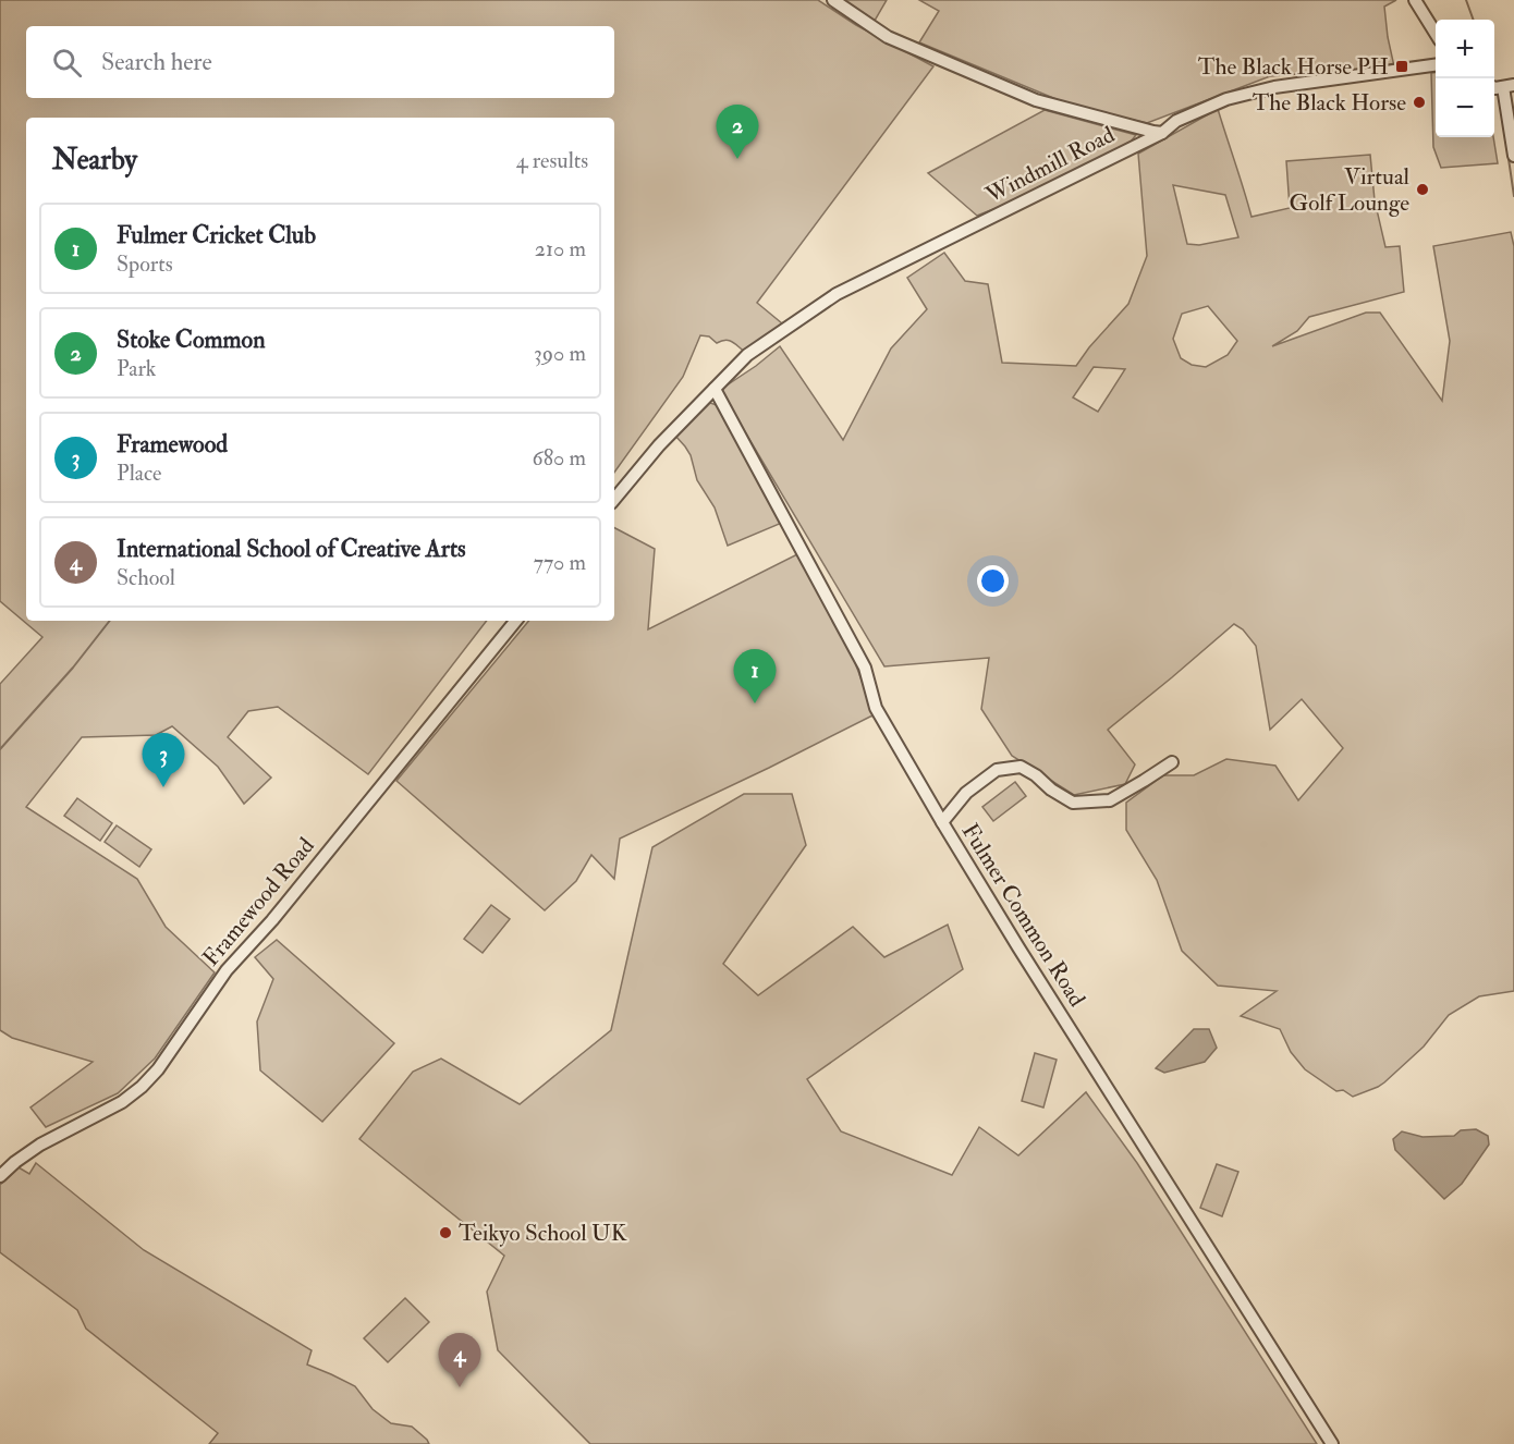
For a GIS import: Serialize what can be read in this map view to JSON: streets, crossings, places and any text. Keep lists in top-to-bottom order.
{
  "streets": {
    "street": ["Windmill Road", "Framewood Road", "Fulmer Common Road"]
  },
  "crossings": [
    ["Windmill Road", "Fulmer Common Road"]
  ],
  "places": {
    "transit": ["The Black Horse PH"],
    "other": ["The Black Horse", "Virtual Golf Lounge", "Teikyo School UK"]
  },
  "page": {
    "map_buttons": ["+", "−"],
    "search": "Search here",
    "pins": [
      "2",
      "1",
      "3",
      "4"
    ],
    "heading": ["Nearby", "4 results"],
    "list": [
      {
        "mark": "1",
        "name": "Fulmer Cricket Club",
        "note": "Sports",
        "value": "210 m"
      },
      {
        "mark": "2",
        "name": "Stoke Common",
        "note": "Park",
        "value": "390 m"
      },
      {
        "mark": "3",
        "name": "Framewood",
        "note": "Place",
        "value": "680 m"
      },
      {
        "mark": "4",
        "name": "International School of Creative Arts",
        "note": "School",
        "value": "770 m"
      }
    ]
  }
}
